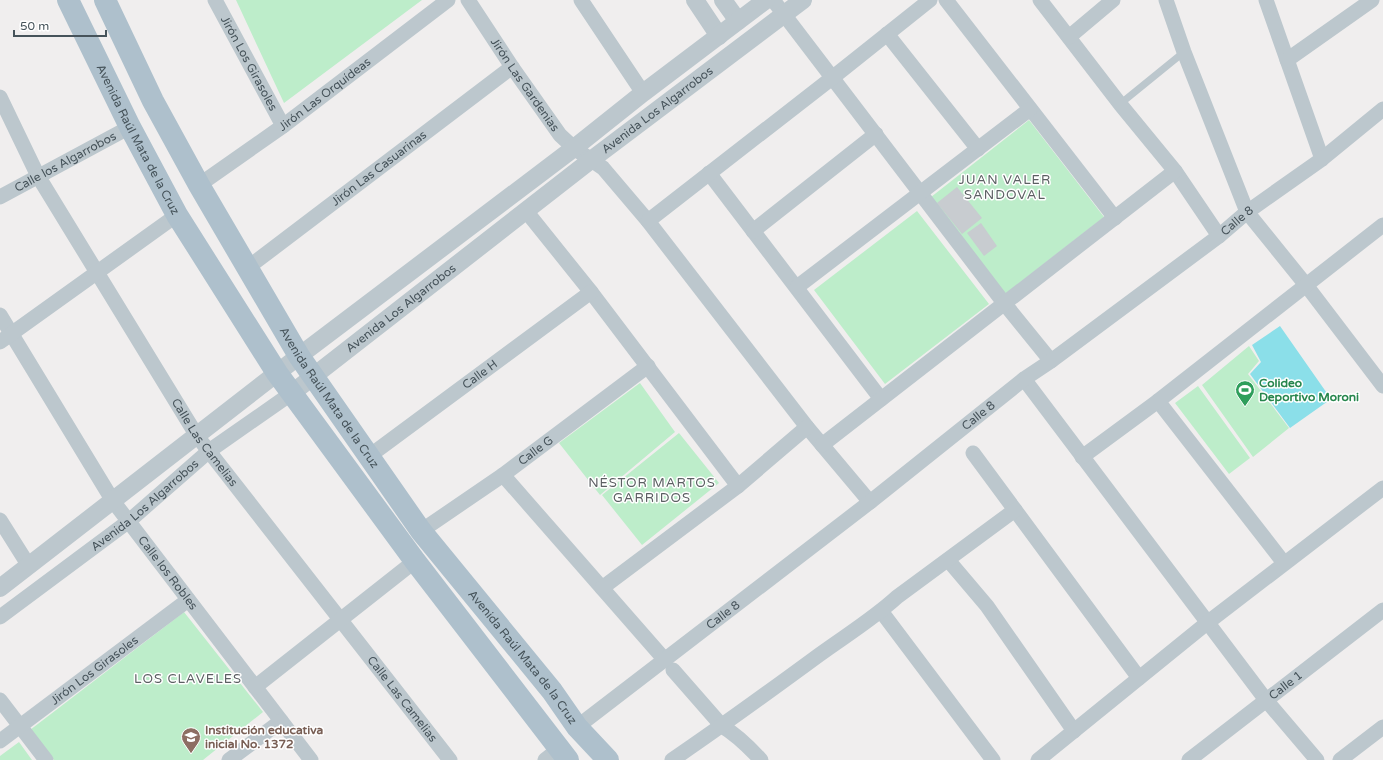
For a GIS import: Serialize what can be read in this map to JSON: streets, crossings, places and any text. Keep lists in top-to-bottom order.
{
  "streets": {
    "main road": ["Avenida Raúl Mata de la Cruz"],
    "street": [
      "Jirón Los Girasoles",
      "Jirón Las Gardenias",
      "Jirón Las Orquídeas",
      "Avenida Los Algarrobos",
      "Calle los Algarrobos",
      "Jirón Las Casuarinas",
      "Calle 8",
      "Calle H",
      "Calle Las Camelias",
      "Calle G",
      "Calle los Robles",
      "Calle 1"
    ]
  },
  "crossings": [
    ["Jirón Los Girasoles", "Jirón Las Orquídeas"],
    ["Jirón Los Girasoles", "Calle los Robles"],
    ["Jirón Las Gardenias", "Avenida Los Algarrobos"],
    ["Jirón Las Gardenias", "Jirón Las Casuarinas"],
    ["Jirón Las Gardenias", "Calle 8"],
    ["Jirón Las Orquídeas", "Avenida Raúl Mata de la Cruz"],
    ["Avenida Los Algarrobos", "Avenida Raúl Mata de la Cruz"],
    ["Avenida Los Algarrobos", "Calle Las Camelias"],
    ["Avenida Los Algarrobos", "Calle los Robles"],
    ["Avenida Raúl Mata de la Cruz", "Calle los Algarrobos"],
    ["Avenida Raúl Mata de la Cruz", "Jirón Las Casuarinas"],
    ["Avenida Raúl Mata de la Cruz", "Calle 8"],
    ["Avenida Raúl Mata de la Cruz", "Calle H"],
    ["Avenida Raúl Mata de la Cruz", "Calle G"],
    ["Calle los Algarrobos", "Calle Las Camelias"]
  ],
  "districts": ["JUAN VALER SANDOVAL", "NÉSTOR MARTOS GARRIDOS", "LOS CLAVELES"],
  "places": {
    "sports": ["Colideo Deportivo Moroni"],
    "school or university": ["Institución educativa inicial No. 1372"]
  },
  "scale_bar": "50 m"
}
